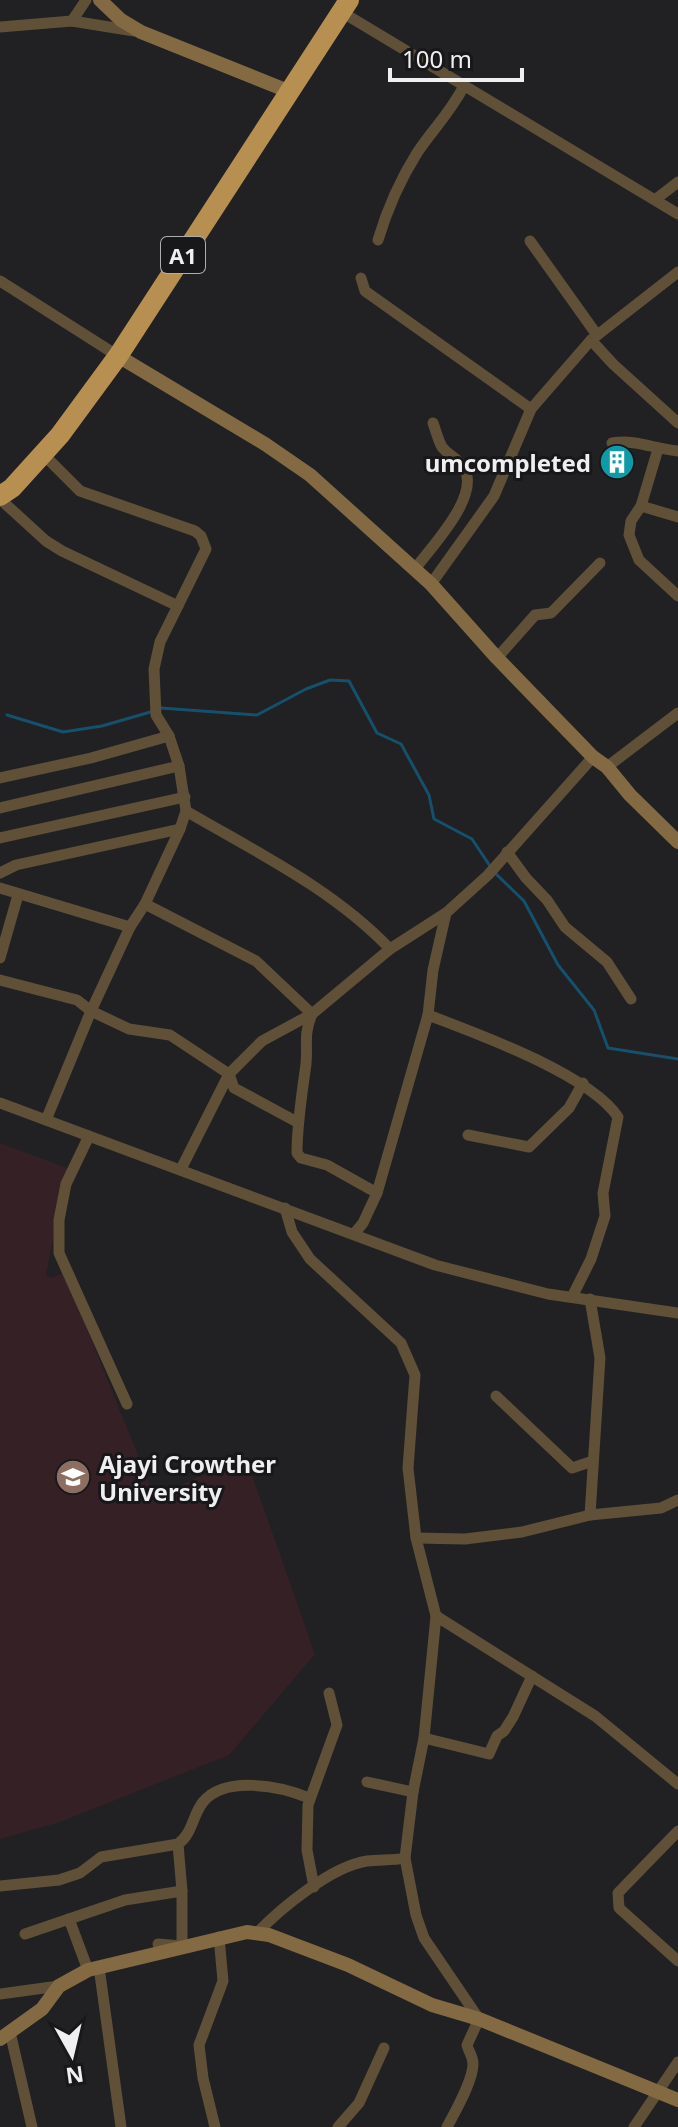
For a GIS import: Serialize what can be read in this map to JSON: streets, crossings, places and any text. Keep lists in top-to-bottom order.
{
  "streets": {
    "highway": ["A1"]
  },
  "places": {
    "building": ["umcompleted"],
    "school or university": ["Ajayi Crowther University"]
  },
  "scale_bar": "100 m",
  "north": "bottom"
}
